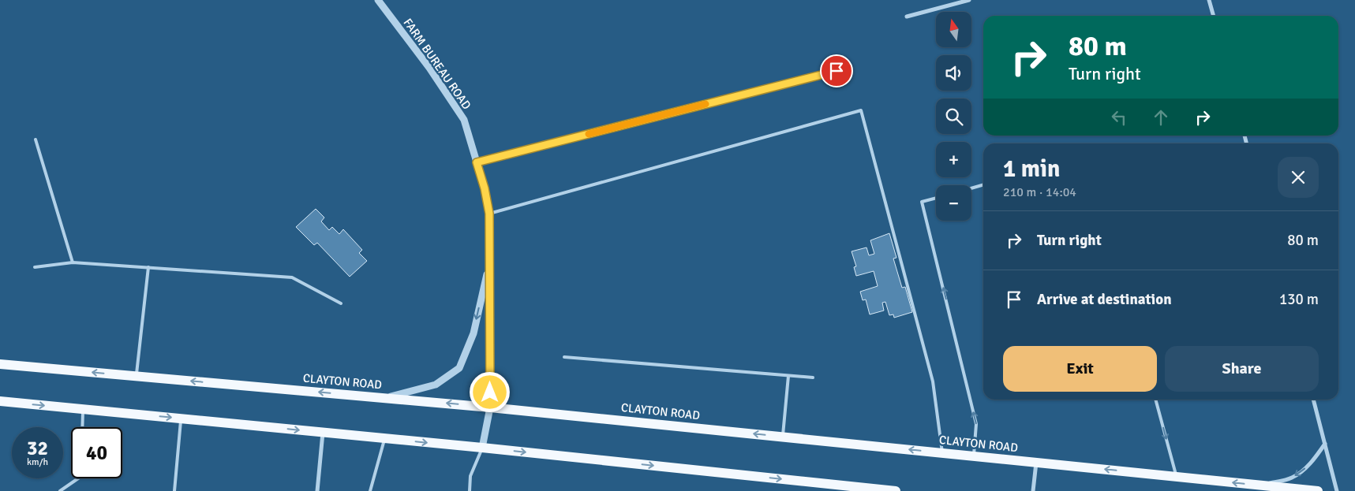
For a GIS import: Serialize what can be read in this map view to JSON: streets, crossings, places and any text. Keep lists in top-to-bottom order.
{
  "streets": {
    "main road": ["CLAYTON ROAD"],
    "street": ["FARM BUREAU ROAD"]
  },
  "crossings": [
    ["FARM BUREAU ROAD", "CLAYTON ROAD"]
  ],
  "north": "top",
  "page": {
    "map_buttons": ["+", "−"],
    "turn": ["80 m", "Turn right"],
    "heading": ["1 min", "210 m · 14:04"],
    "list": [
      {
        "name": "Turn right",
        "value": "80 m"
      },
      {
        "name": "Arrive at destination",
        "value": "130 m"
      }
    ],
    "buttons": ["Exit", "Share"],
    "speed": "32 km/h",
    "limit": "40"
  }
}
